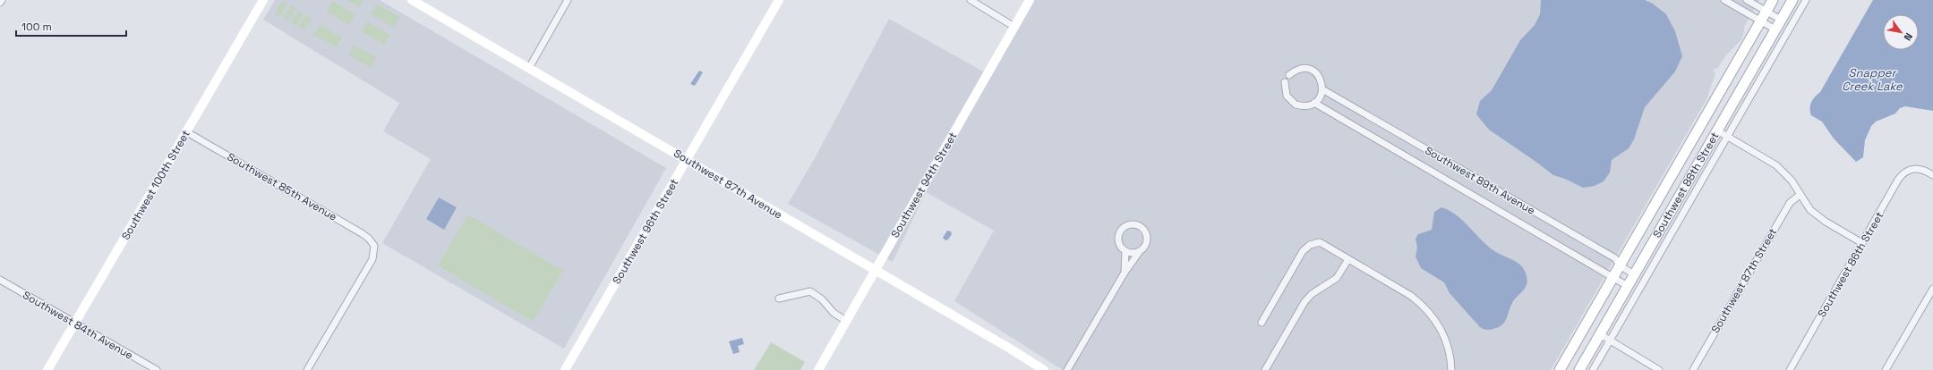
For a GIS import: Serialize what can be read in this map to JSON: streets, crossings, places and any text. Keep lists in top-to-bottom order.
{
  "streets": {
    "main road": ["Southwest 88th Street"],
    "street": [
      "Southwest 89th Avenue",
      "Southwest 87th Avenue",
      "Southwest 100th Street",
      "Southwest 94th Street",
      "Southwest 85th Avenue",
      "Southwest 96th Street",
      "Southwest 86th Street",
      "Southwest 87th Street",
      "Southwest 84th Avenue"
    ]
  },
  "crossings": [
    ["Southwest 89th Avenue", "Southwest 88th Street"],
    ["Southwest 87th Avenue", "Southwest 94th Street"],
    ["Southwest 87th Avenue", "Southwest 96th Street"],
    ["Southwest 100th Street", "Southwest 85th Avenue"],
    ["Southwest 100th Street", "Southwest 84th Avenue"]
  ],
  "water": ["Snapper Creek Lake"],
  "scale_bar": "100 m",
  "north": "bottom right"
}
